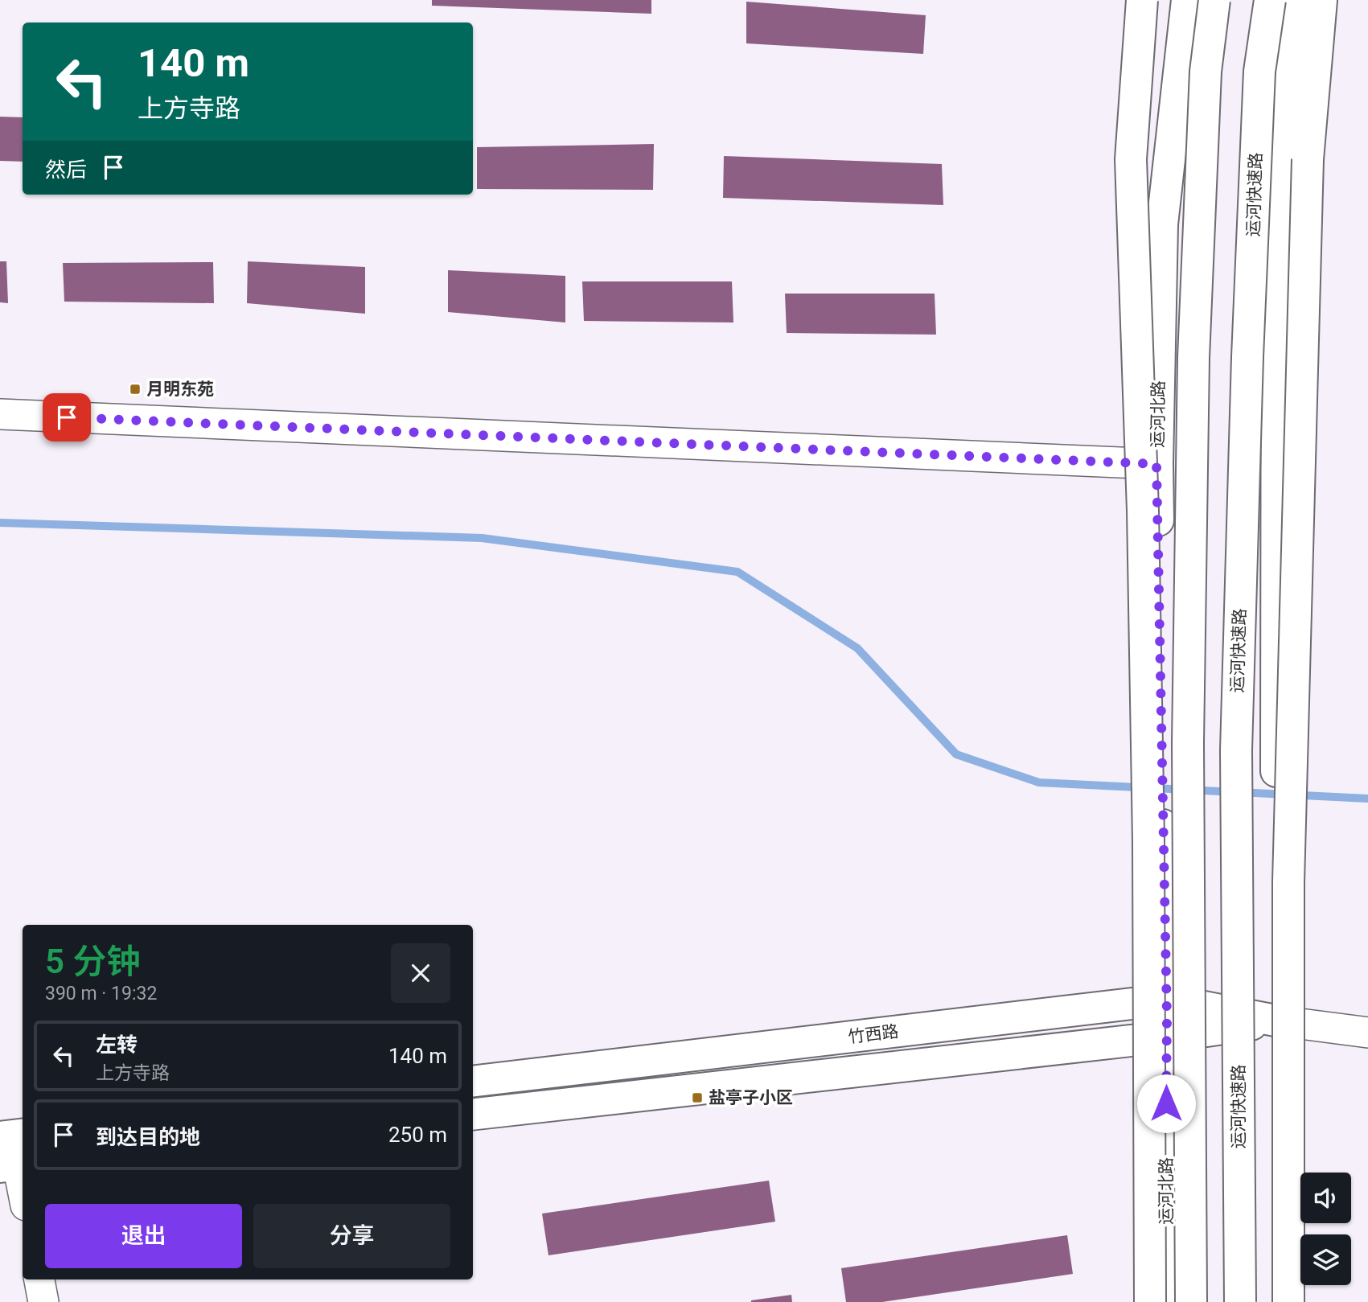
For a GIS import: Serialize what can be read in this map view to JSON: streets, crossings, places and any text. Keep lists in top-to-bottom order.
{
  "streets": {
    "main road": ["运河快速路", "运河北路", "竹西路"]
  },
  "crossings": [
    ["运河北路", "竹西路"]
  ],
  "places": {
    "transit": ["月明东苑", "盐亭子小区"]
  },
  "page": {
    "turn": ["140 m", "上方寺路"],
    "then": "然后",
    "heading": ["5 分钟", "390 m · 19:32"],
    "list": [
      {
        "name": "左转",
        "note": "上方寺路",
        "value": "140 m"
      },
      {
        "name": "到达目的地",
        "value": "250 m"
      }
    ],
    "buttons": ["退出", "分享"]
  }
}
